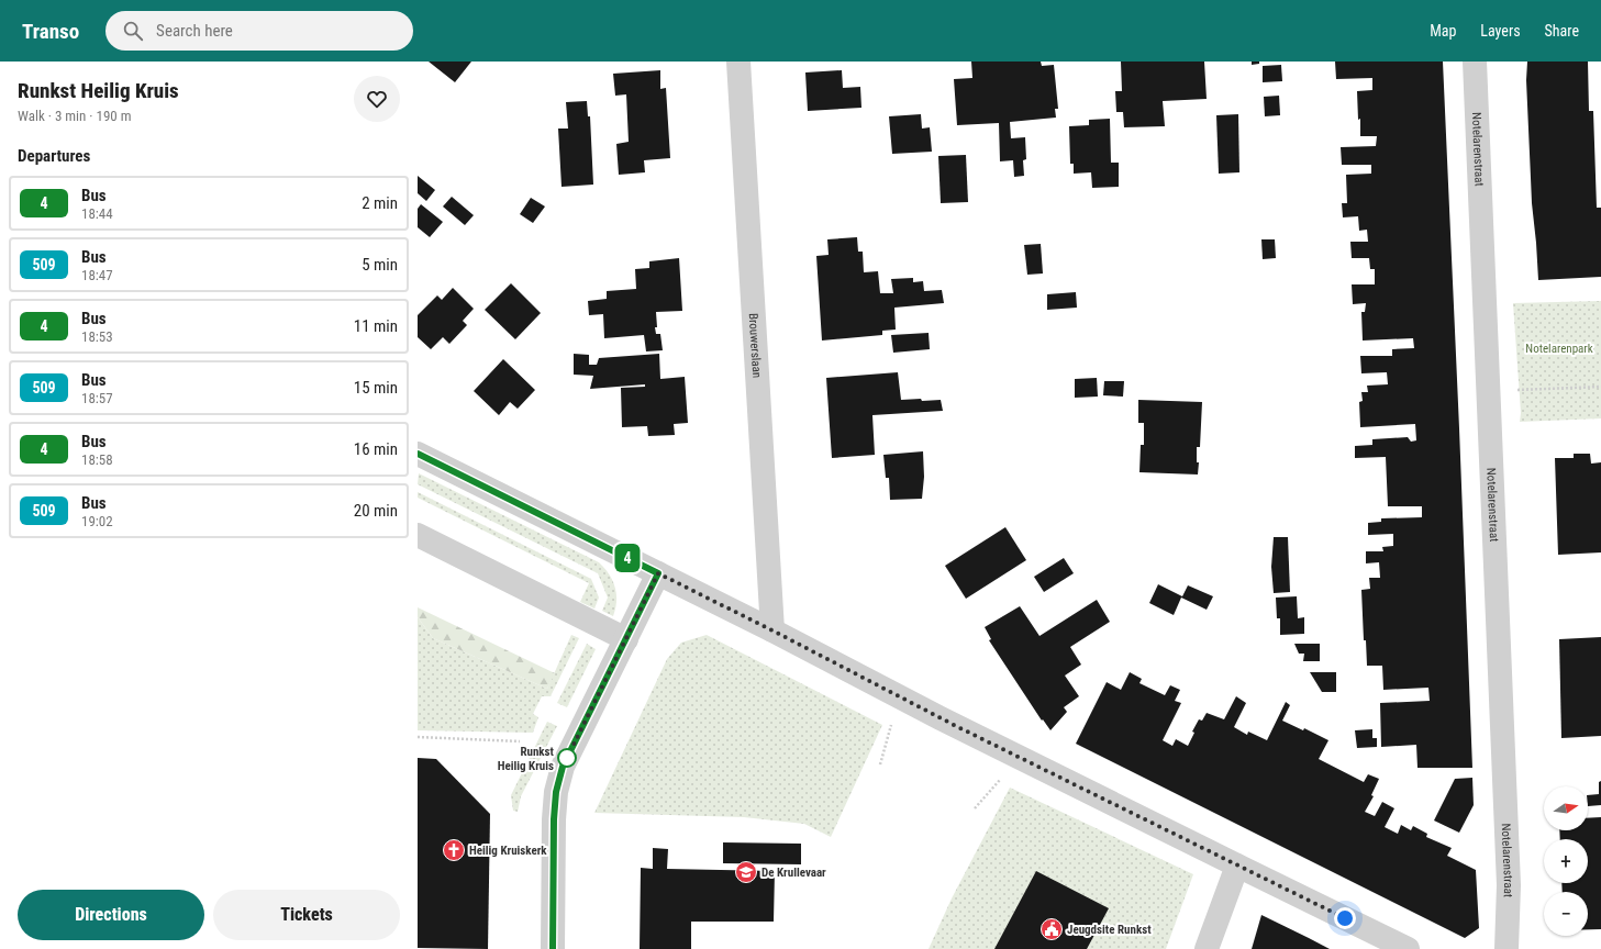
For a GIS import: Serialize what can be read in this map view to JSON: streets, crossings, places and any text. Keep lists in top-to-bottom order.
{
  "streets": {
    "street": ["Notelarenstraat", "Brouwerslaan"]
  },
  "parks": ["Notelarenpark"],
  "places": {
    "other": ["Runkst Heilig Kruis"],
    "church": ["Heilig Kruiskerk"],
    "school or university": ["De Krullevaar"],
    "public building": ["Jeugdsite Runkst"]
  },
  "lines": ["bus line 4"],
  "north": "right",
  "page": {
    "header": "Transo",
    "search": "Search here",
    "nav": ["Map", "Layers", "Share"],
    "heading": [
      ["Runkst Heilig Kruis", "Walk · 3 min · 190 m"],
      "Departures"
    ],
    "on_map": "4",
    "list": [
      {
        "mark": "4",
        "name": "Bus",
        "note": "18:44",
        "value": "2 min"
      },
      {
        "mark": "509",
        "name": "Bus",
        "note": "18:47",
        "value": "5 min"
      },
      {
        "mark": "4",
        "name": "Bus",
        "note": "18:53",
        "value": "11 min"
      },
      {
        "mark": "509",
        "name": "Bus",
        "note": "18:57",
        "value": "15 min"
      },
      {
        "mark": "4",
        "name": "Bus",
        "note": "18:58",
        "value": "16 min"
      },
      {
        "mark": "509",
        "name": "Bus",
        "note": "19:02",
        "value": "20 min"
      }
    ],
    "map_buttons": ["+", "−"],
    "buttons": ["Directions", "Tickets"]
  }
}
